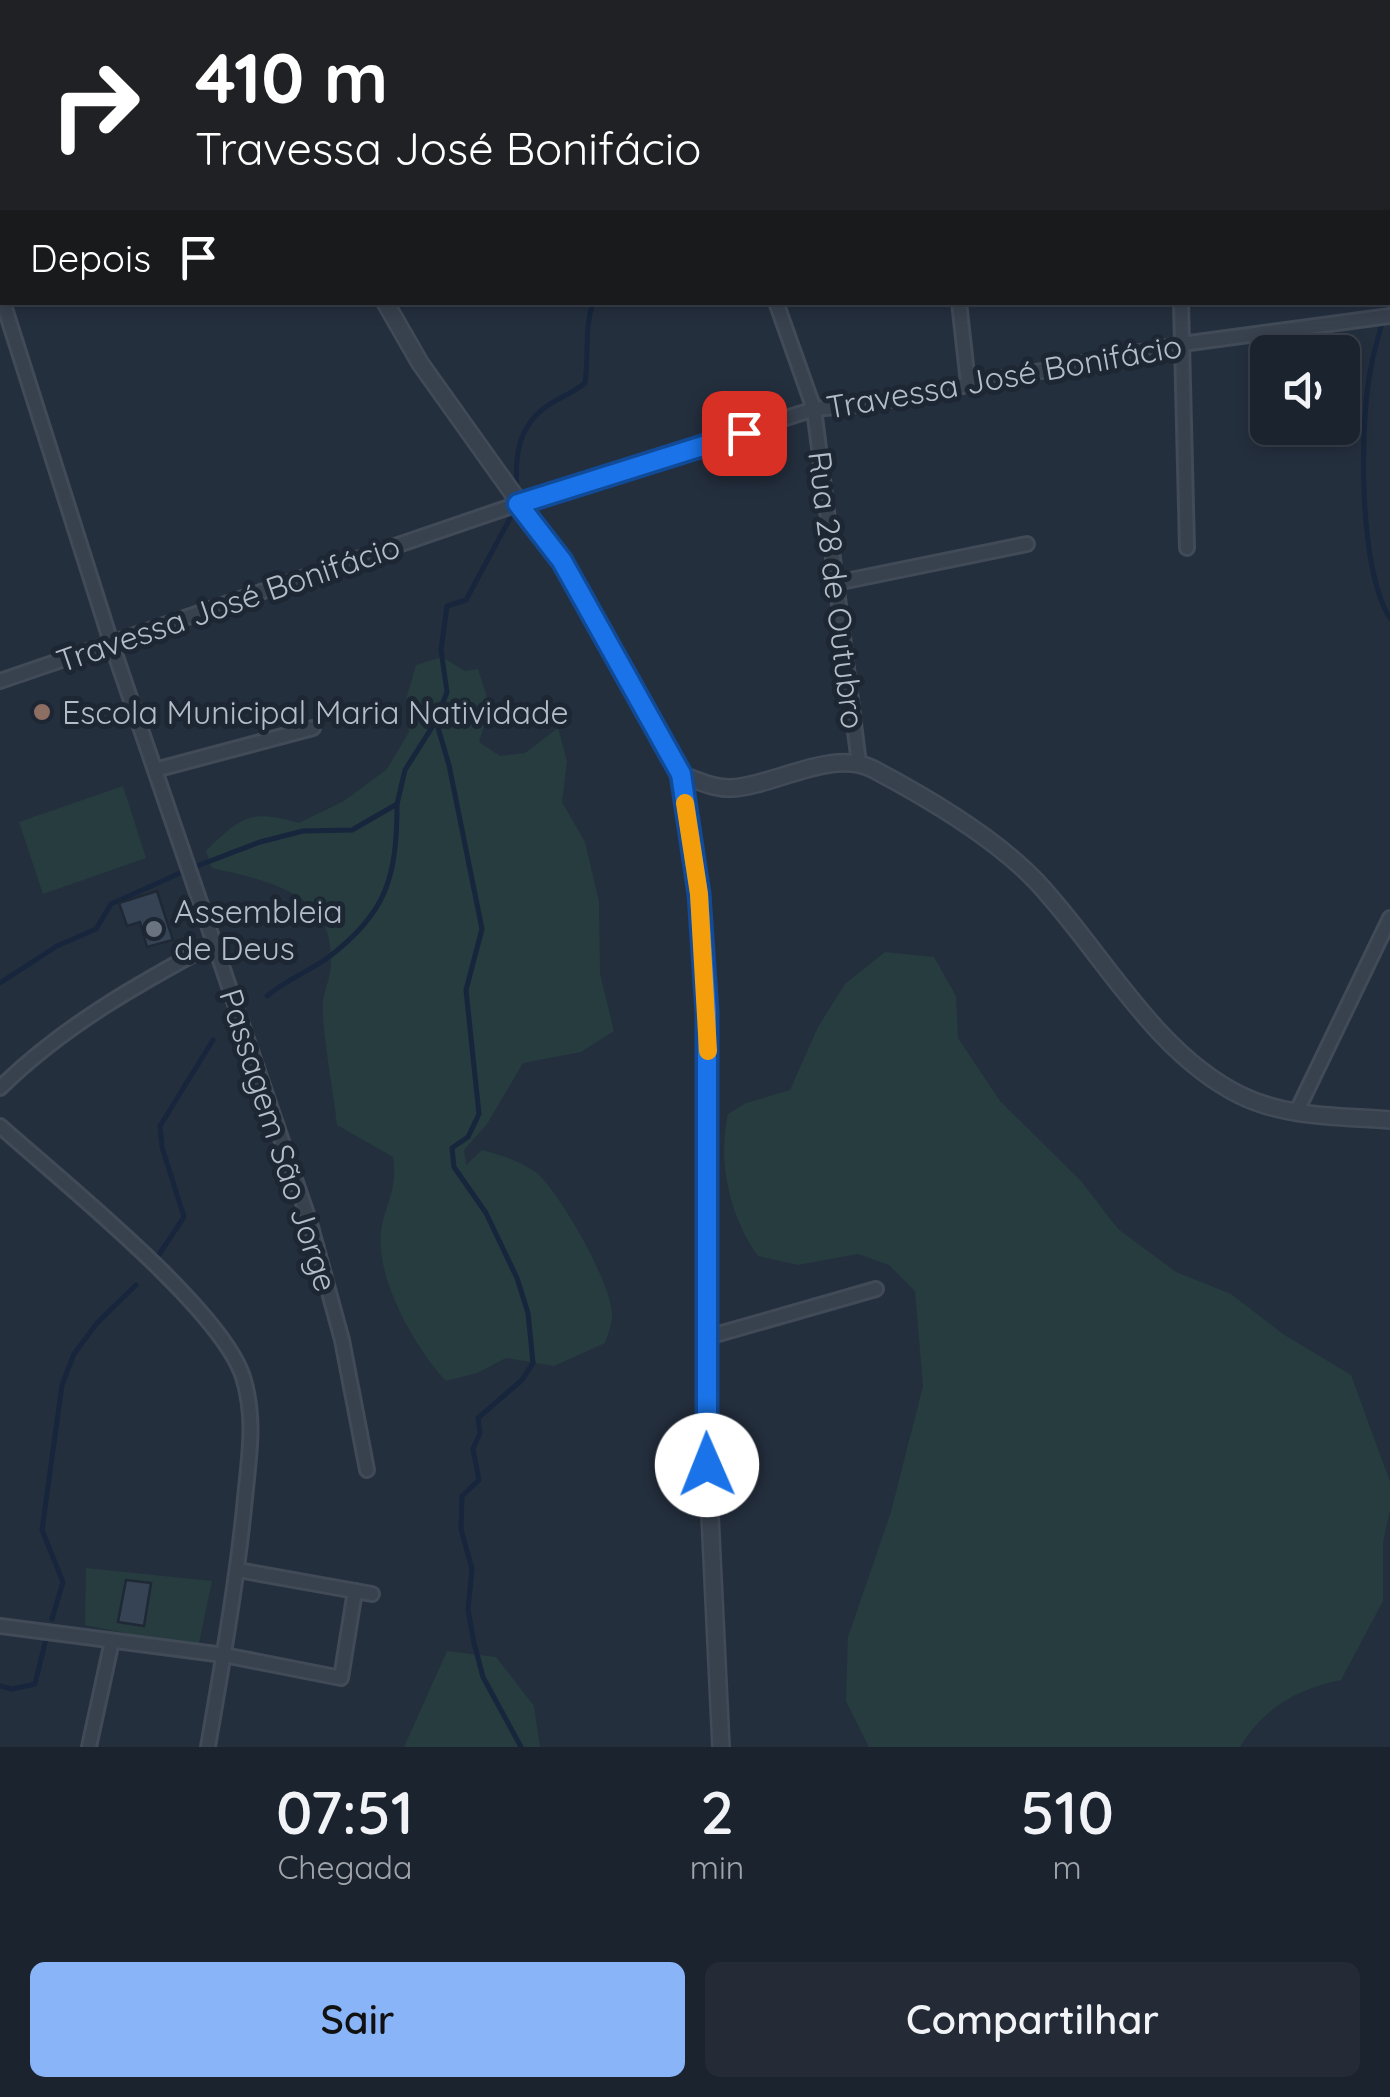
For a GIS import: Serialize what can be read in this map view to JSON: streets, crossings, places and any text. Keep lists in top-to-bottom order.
{
  "streets": {
    "street": ["Travessa José Bonifácio", "Rua 28 de Outubro", "Passagem São Jorge"]
  },
  "crossings": [
    ["Travessa José Bonifácio", "Rua 28 de Outubro"],
    ["Travessa José Bonifácio", "Passagem São Jorge"]
  ],
  "places": ["Escola Municipal Maria Natividade", "Assembleia de Deus"],
  "page": {
    "turn": ["410 m", "Travessa José Bonifácio"],
    "then": "Depois",
    "eta": [
      "07:51",
      "Chegada",
      "2",
      "min",
      "510",
      "m"
    ],
    "buttons": ["Sair", "Compartilhar"]
  }
}
